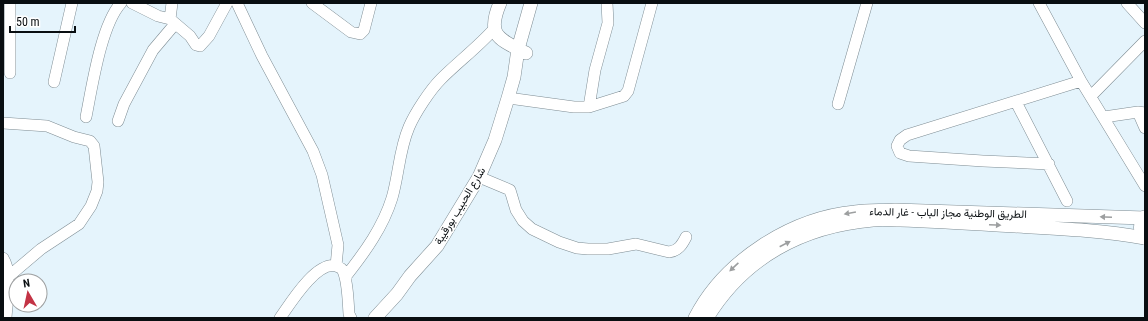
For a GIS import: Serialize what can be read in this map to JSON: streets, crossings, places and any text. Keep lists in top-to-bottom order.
{
  "streets": {
    "main road": ["شارع الحبيب بورقيبة", "الطريق الوطنية مجاز الباب - غار الدماء"]
  },
  "scale_bar": "50 m",
  "north": "top"
}
